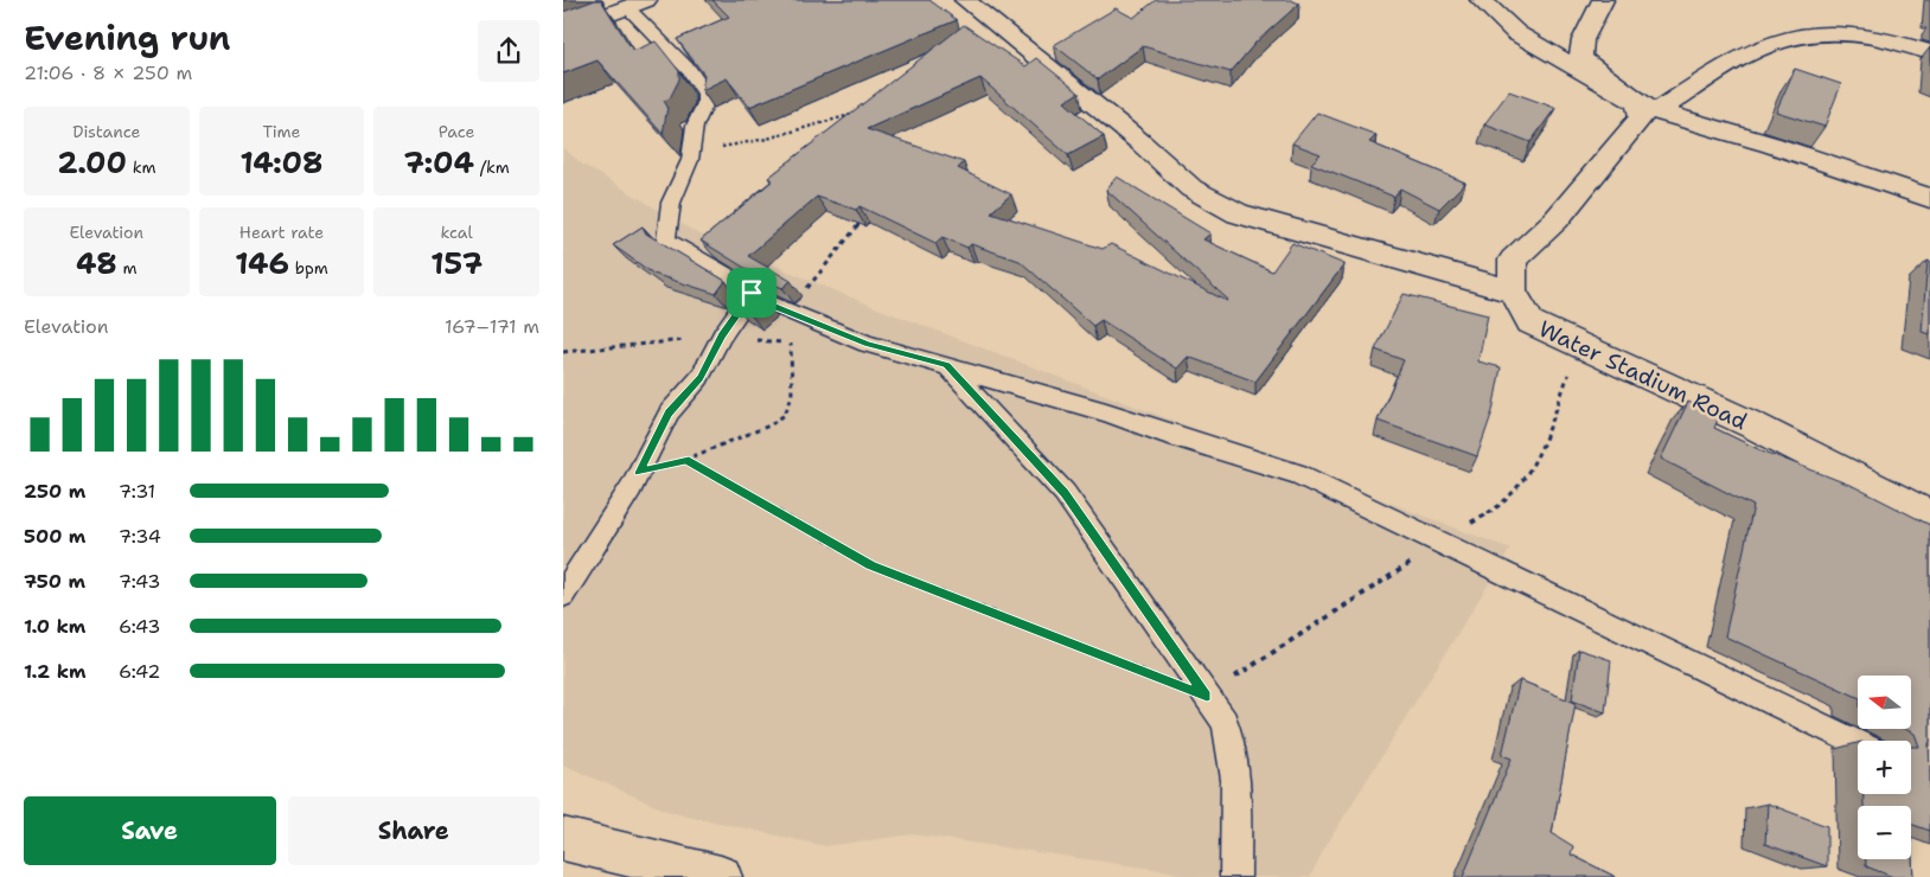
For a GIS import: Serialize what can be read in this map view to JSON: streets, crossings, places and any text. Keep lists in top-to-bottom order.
{
  "streets": {
    "street": ["Water Stadium Road"]
  },
  "north": "left",
  "page": {
    "heading": ["Evening run", "21:06 · 8 × 250 m"],
    "stats": [
      ["Distance", "2.00 km"],
      ["Time", "14:08"],
      ["Pace", "7:04 /km"],
      ["Elevation", "48 m"],
      ["Heart rate", "146 bpm"],
      ["kcal", "157"]
    ],
    "chart": ["Elevation", "167–171 m"],
    "list": [
      {
        "name": "250 m",
        "note": "7:31"
      },
      {
        "name": "500 m",
        "note": "7:34"
      },
      {
        "name": "750 m",
        "note": "7:43"
      },
      {
        "name": "1.0 km",
        "note": "6:43"
      },
      {
        "name": "1.2 km",
        "note": "6:42"
      }
    ],
    "map_buttons": ["+", "−"],
    "buttons": ["Save", "Share"]
  }
}
